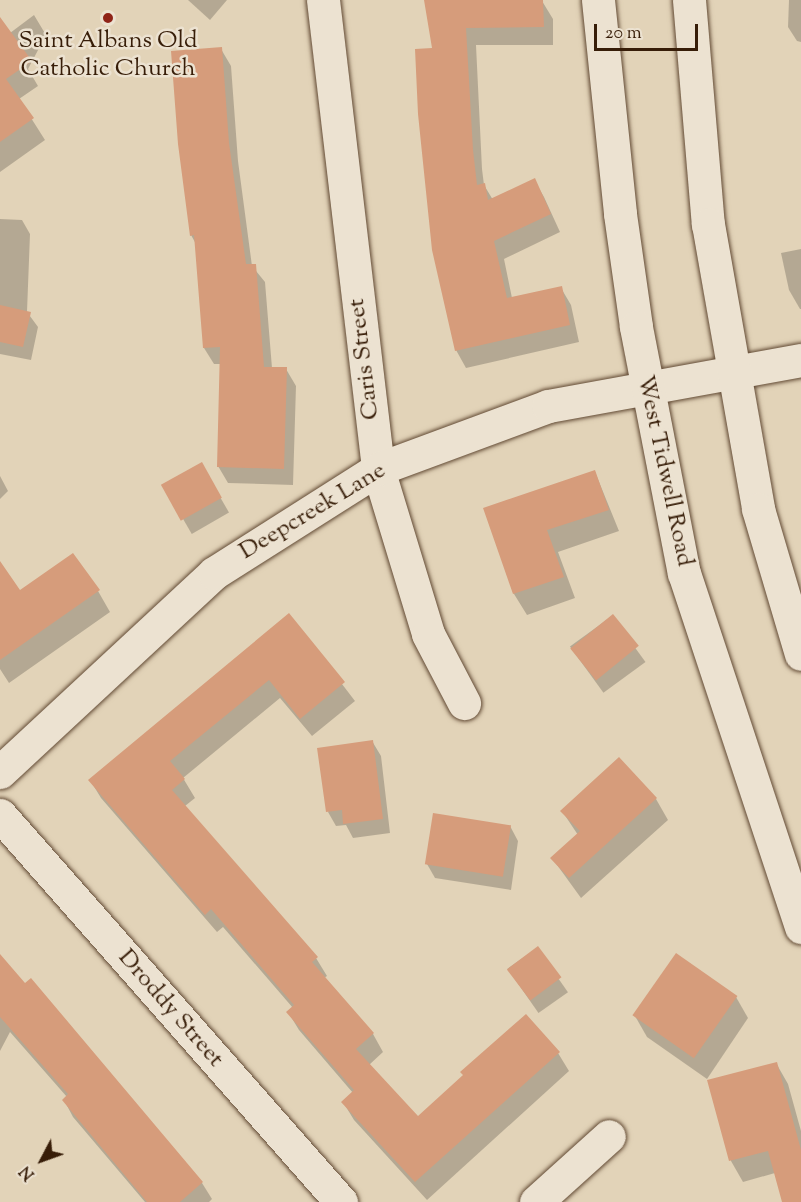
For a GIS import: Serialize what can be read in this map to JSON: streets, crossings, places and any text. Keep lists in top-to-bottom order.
{
  "streets": {
    "street": [
      "Caris Street",
      "West Tidwell Road",
      "Deepcreek Lane",
      "Droddy Street"
    ]
  },
  "crossings": [
    ["Caris Street", "Deepcreek Lane"],
    ["West Tidwell Road", "Deepcreek Lane"]
  ],
  "places": ["Saint Albans Old Catholic Church"],
  "scale_bar": "20 m",
  "north": "bottom left"
}
